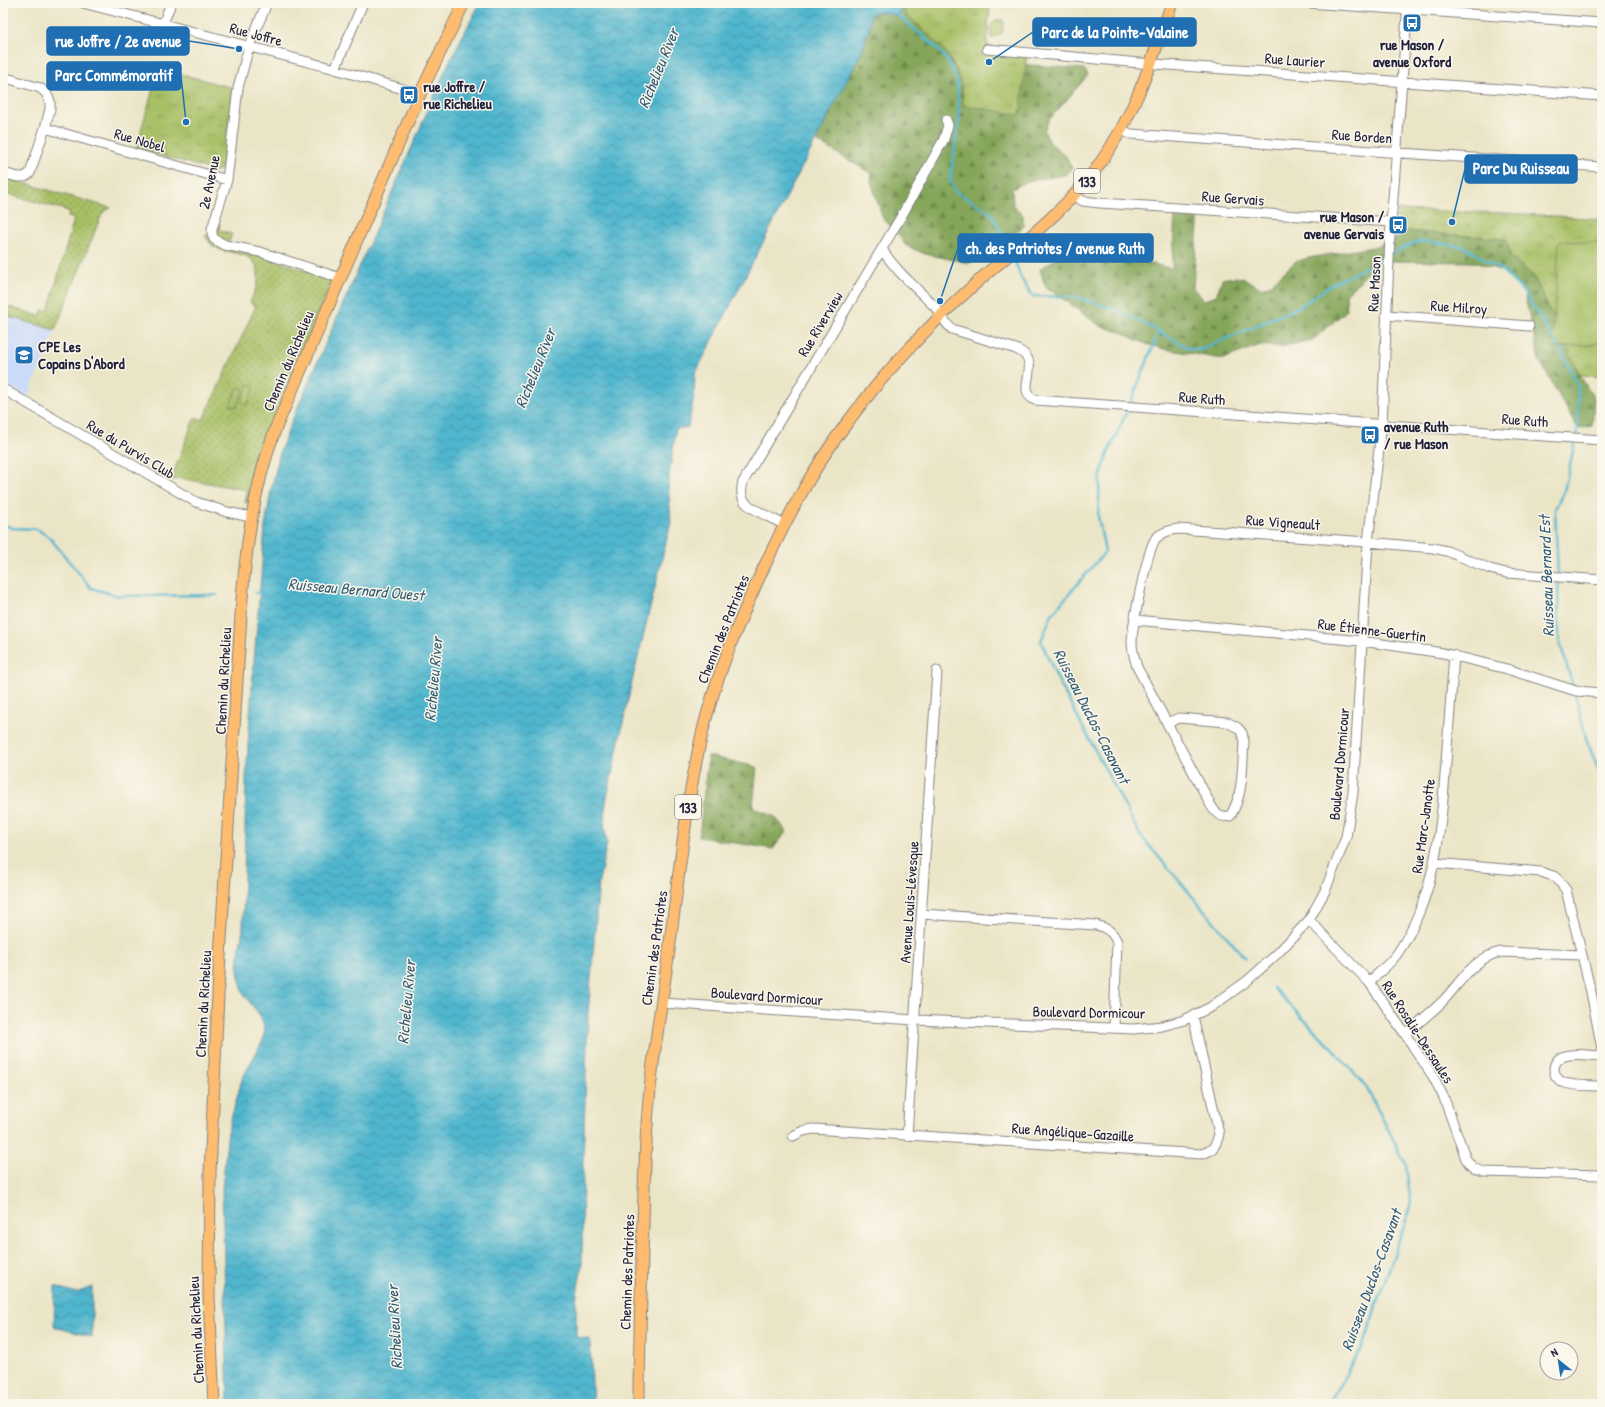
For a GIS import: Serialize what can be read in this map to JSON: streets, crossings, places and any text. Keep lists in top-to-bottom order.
{
  "streets": {
    "main road": ["133", "Chemin du Richelieu", "Chemin des Patriotes"],
    "street": [
      "Rue Joffre",
      "Rue Laurier",
      "Rue Borden",
      "Rue Nobel",
      "2e Avenue",
      "Rue Gervais",
      "Rue Mason",
      "Rue Milroy",
      "Rue Riverview",
      "Rue Ruth",
      "Rue du Purvis Club",
      "Rue Vigneault",
      "Rue Étienne-Guertin",
      "Boulevard Dormicour",
      "Rue Marc-Janotte",
      "Avenue Louis-Lévesque",
      "Rue Rosalie-Dessaules",
      "Rue Angélique-Gazaille"
    ]
  },
  "crossings": [
    ["Rue Joffre", "2e Avenue"],
    ["Rue Joffre", "Chemin du Richelieu"],
    ["Rue Laurier", "Rue Mason"],
    ["Rue Laurier", "Chemin des Patriotes"],
    ["Rue Borden", "Rue Mason"],
    ["Rue Borden", "Chemin des Patriotes"],
    ["Rue Nobel", "2e Avenue"],
    ["2e Avenue", "Chemin du Richelieu"],
    ["Rue Gervais", "Rue Mason"],
    ["Rue Gervais", "Chemin des Patriotes"],
    ["Rue Mason", "Rue Milroy"],
    ["Rue Mason", "Rue Ruth"],
    ["Rue Mason", "Rue Vigneault"],
    ["Rue Mason", "Boulevard Dormicour"],
    ["Rue Riverview", "Rue Ruth"],
    ["Rue Riverview", "Chemin des Patriotes"],
    ["Chemin du Richelieu", "Rue du Purvis Club"],
    ["Rue Ruth", "Chemin des Patriotes"],
    ["Rue Vigneault", "Rue Étienne-Guertin"],
    ["Rue Vigneault", "Boulevard Dormicour"],
    ["Chemin des Patriotes", "Boulevard Dormicour"],
    ["Rue Étienne-Guertin", "Boulevard Dormicour"],
    ["Rue Étienne-Guertin", "Rue Marc-Janotte"],
    ["Boulevard Dormicour", "Avenue Louis-Lévesque"],
    ["Boulevard Dormicour", "Rue Rosalie-Dessaules"],
    ["Boulevard Dormicour", "Rue Angélique-Gazaille"],
    ["Rue Marc-Janotte", "Rue Rosalie-Dessaules"],
    ["Avenue Louis-Lévesque", "Rue Angélique-Gazaille"]
  ],
  "water": [
    "Richelieu River",
    "Ruisseau Bernard Est",
    "Ruisseau Bernard Ouest",
    "Ruisseau Duclos-Casavant"
  ],
  "places": {
    "bus stop": [
      "rue Mason / avenue Oxford",
      "rue Joffre / rue Richelieu",
      "rue Mason / avenue Gervais",
      "avenue Ruth / rue Mason"
    ],
    "other": [
      "rue Joffre / 2e avenue",
      "Parc de la Pointe-Valaine",
      "Parc Commémoratif",
      "Parc Du Ruisseau",
      "ch. des Patriotes / avenue Ruth"
    ],
    "school or university": ["CPE Les Copains D'Abord"]
  },
  "north": "top left"
}
